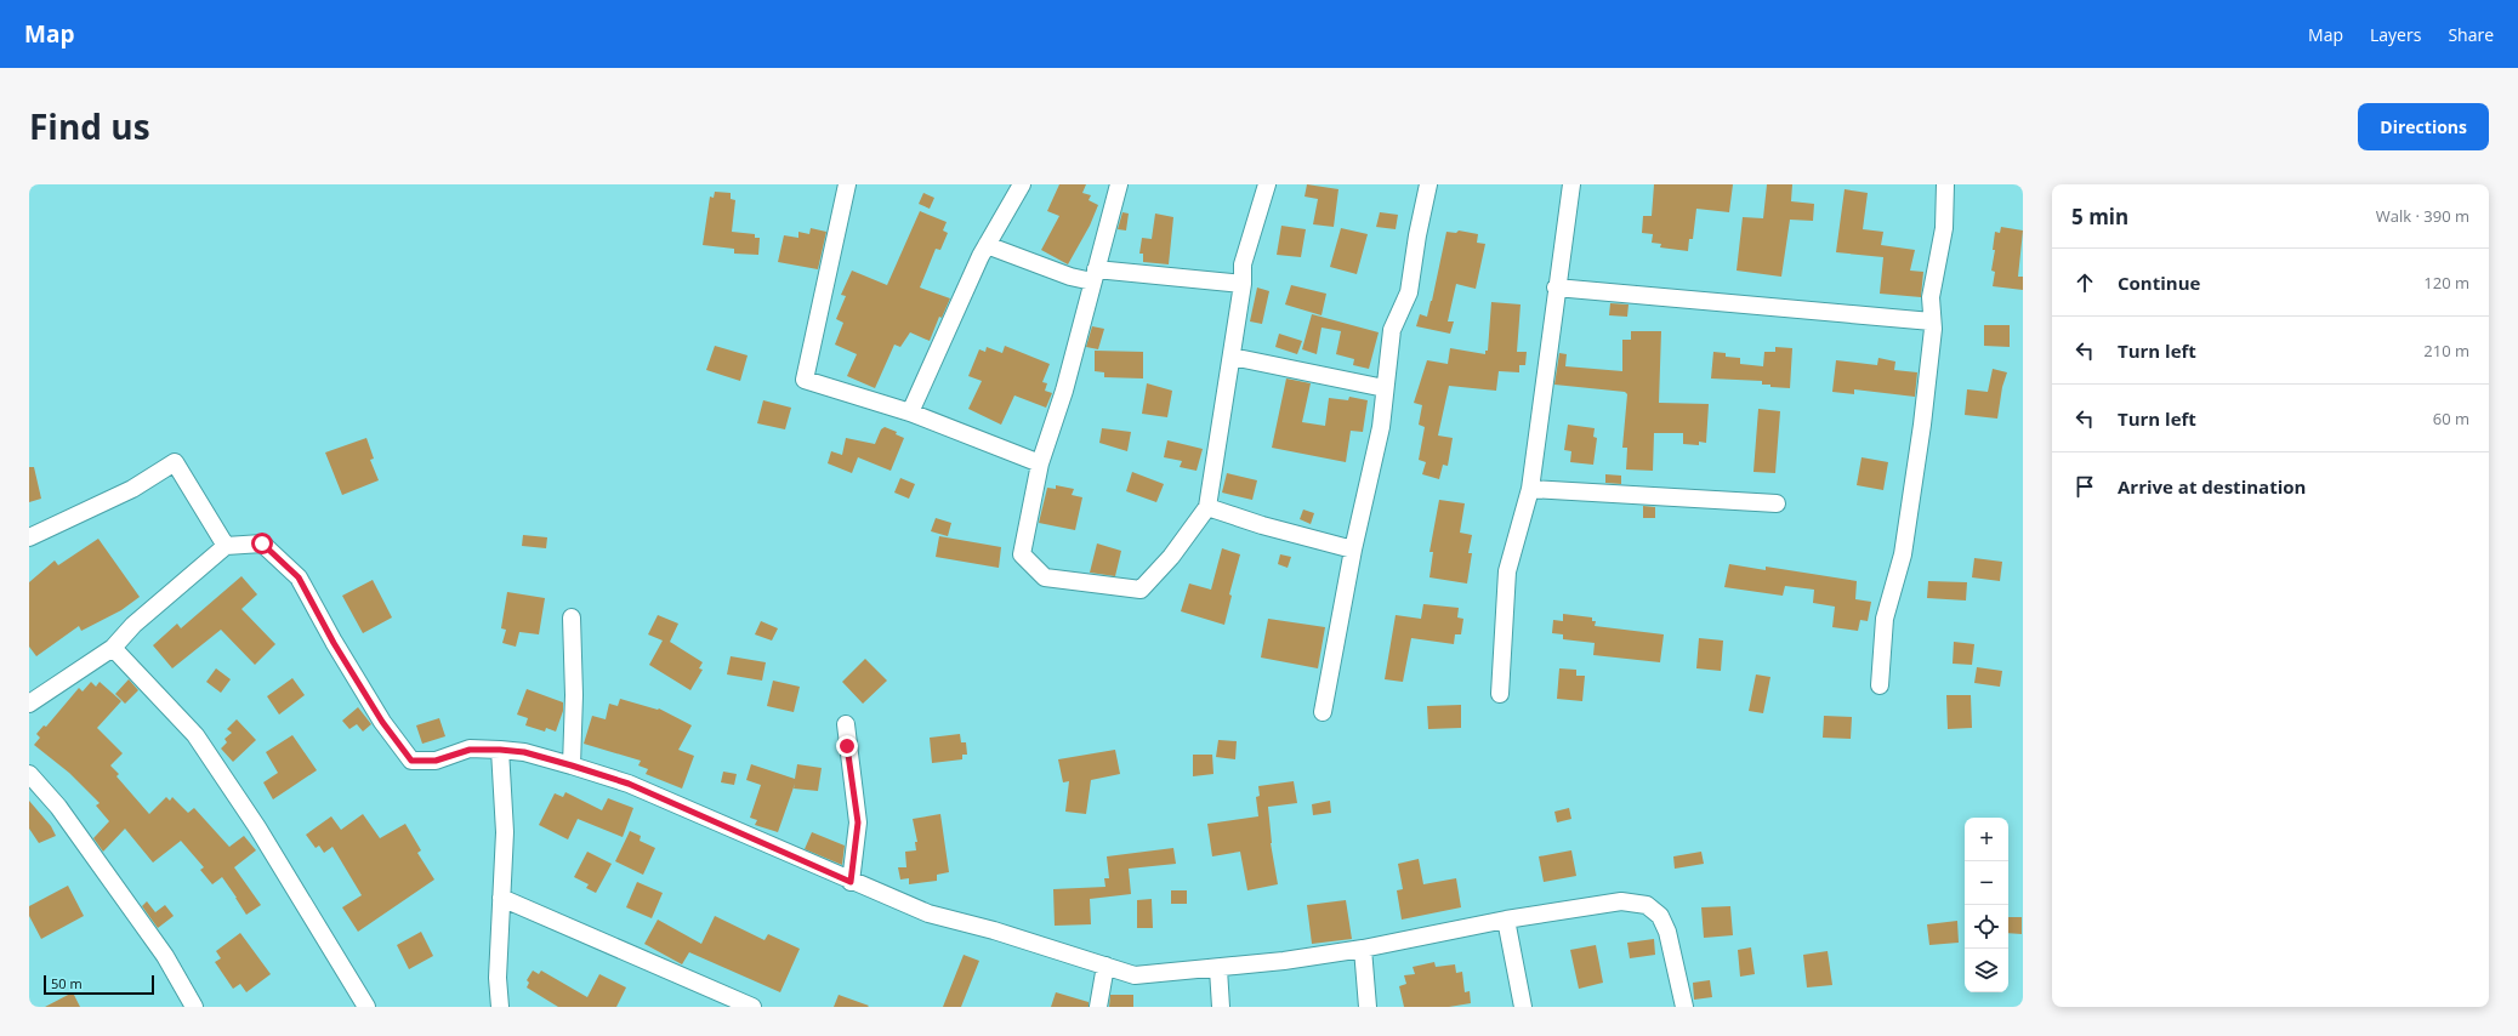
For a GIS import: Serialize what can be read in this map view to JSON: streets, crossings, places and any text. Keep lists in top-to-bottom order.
{
  "scale_bar": "50 m",
  "page": {
    "header": "Map",
    "nav": ["Map", "Layers", "Share"],
    "title": "Find us",
    "buttons": "Directions",
    "heading": ["5 min", "Walk · 390 m"],
    "list": [
      ["Continue", "120 m"],
      ["Turn left", "210 m"],
      ["Turn left", "60 m"],
      "Arrive at destination"
    ],
    "map_buttons": ["+", "−"],
    "scale": "50 m"
  }
}
